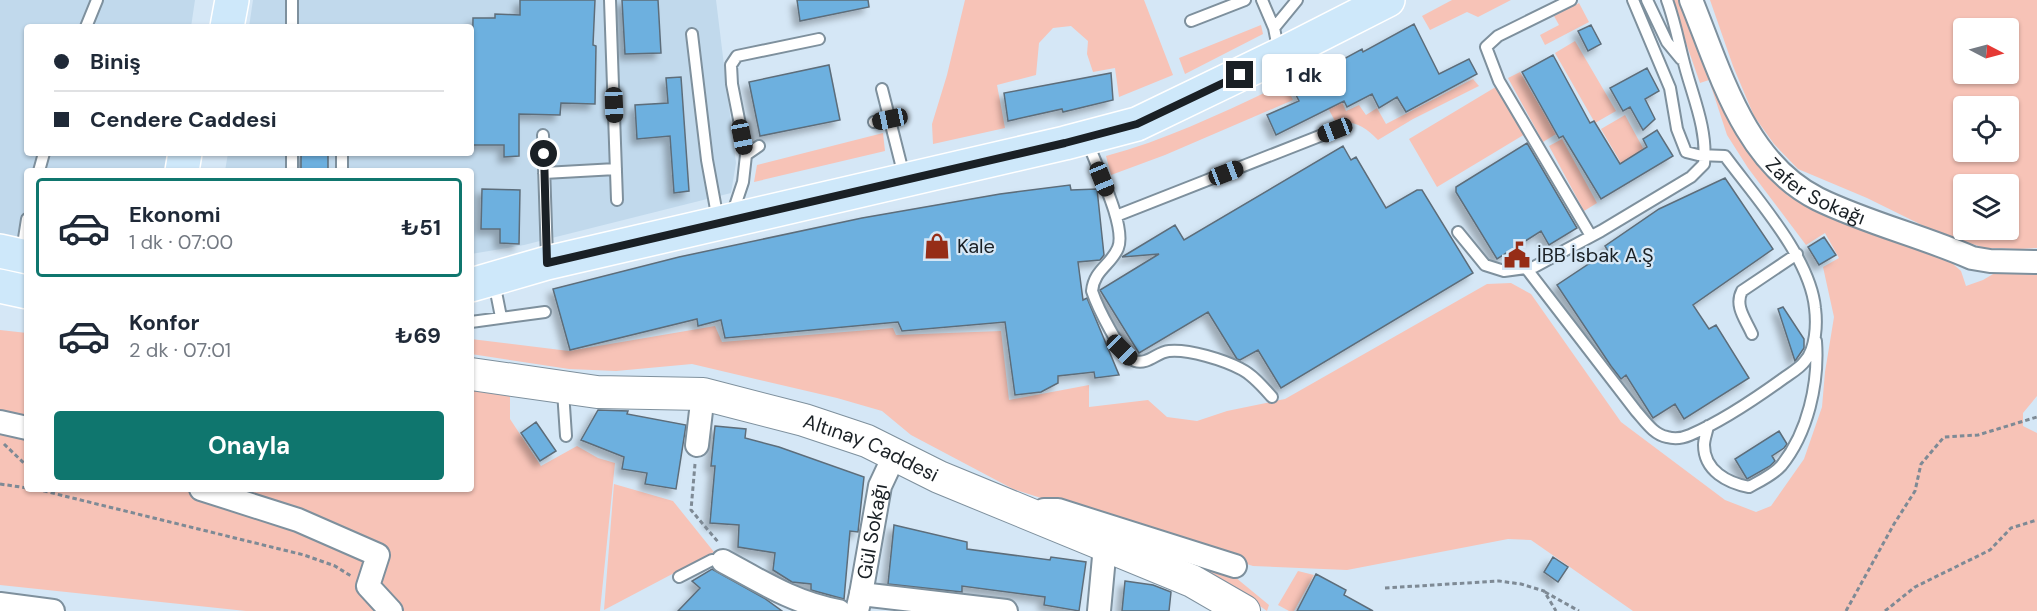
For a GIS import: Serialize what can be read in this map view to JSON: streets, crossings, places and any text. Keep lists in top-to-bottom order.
{
  "streets": {
    "street": ["Zafer Sokağı", "Altınay Caddesi", "Gül Sokağı"]
  },
  "crossings": [
    ["Altınay Caddesi", "Gül Sokağı"]
  ],
  "places": {
    "shop": ["Kale"],
    "public building": ["İBB İsbak A.Ş"]
  },
  "north": "right",
  "page": {
    "banner": ["Biniş", "Cendere Caddesi"],
    "bubble": "1 dk",
    "list": [
      {
        "name": "Ekonomi",
        "note": "1 dk · 07:00",
        "value": "₺51"
      },
      {
        "name": "Konfor",
        "note": "2 dk · 07:01",
        "value": "₺69"
      }
    ],
    "buttons": "Onayla"
  }
}
